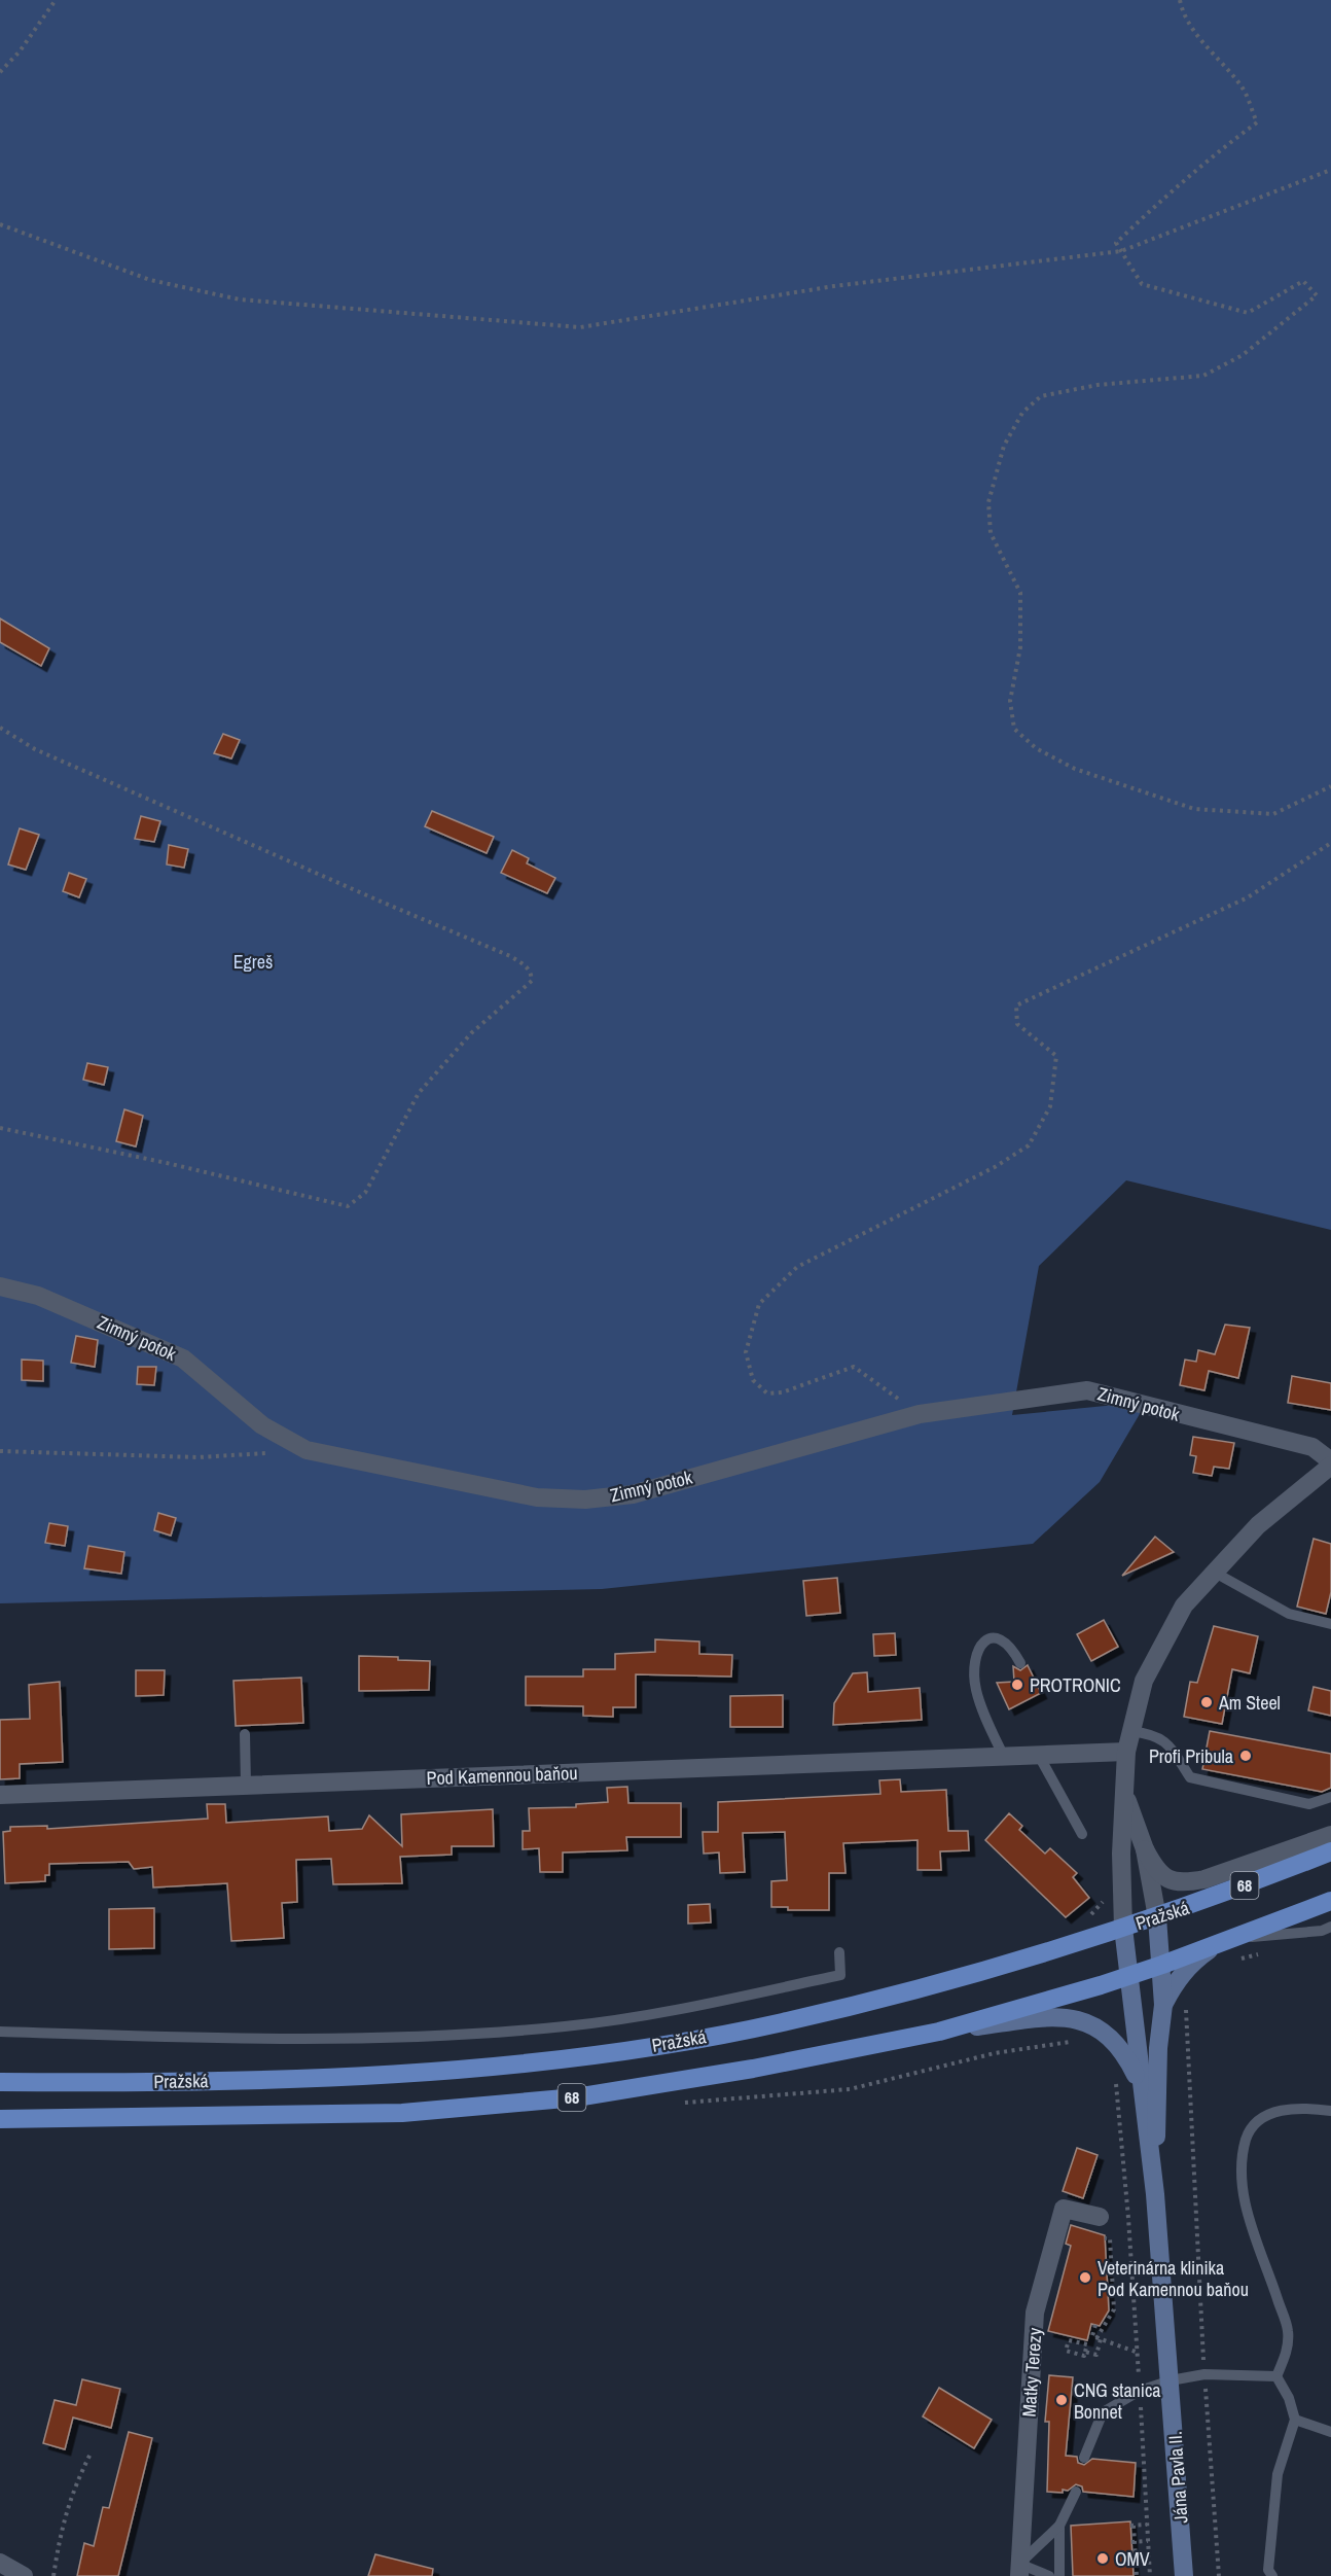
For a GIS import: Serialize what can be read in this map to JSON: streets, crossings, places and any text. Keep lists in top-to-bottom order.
{
  "streets": {
    "main road": ["68", "Pražská"],
    "street": [
      "Zimný potok",
      "Pod Kamennou baňou",
      "Matky Terezy",
      "Jána Pavla II."
    ]
  },
  "crossings": [
    ["Pražská", "Jána Pavla II."]
  ],
  "parks": ["Egreš"],
  "places": [
    "PROTRONIC",
    "Am Steel",
    "Profi Pribula",
    "Veterinárna klinika Pod Kamennou baňou",
    "CNG stanica Bonnet",
    "OMV"
  ]
}
